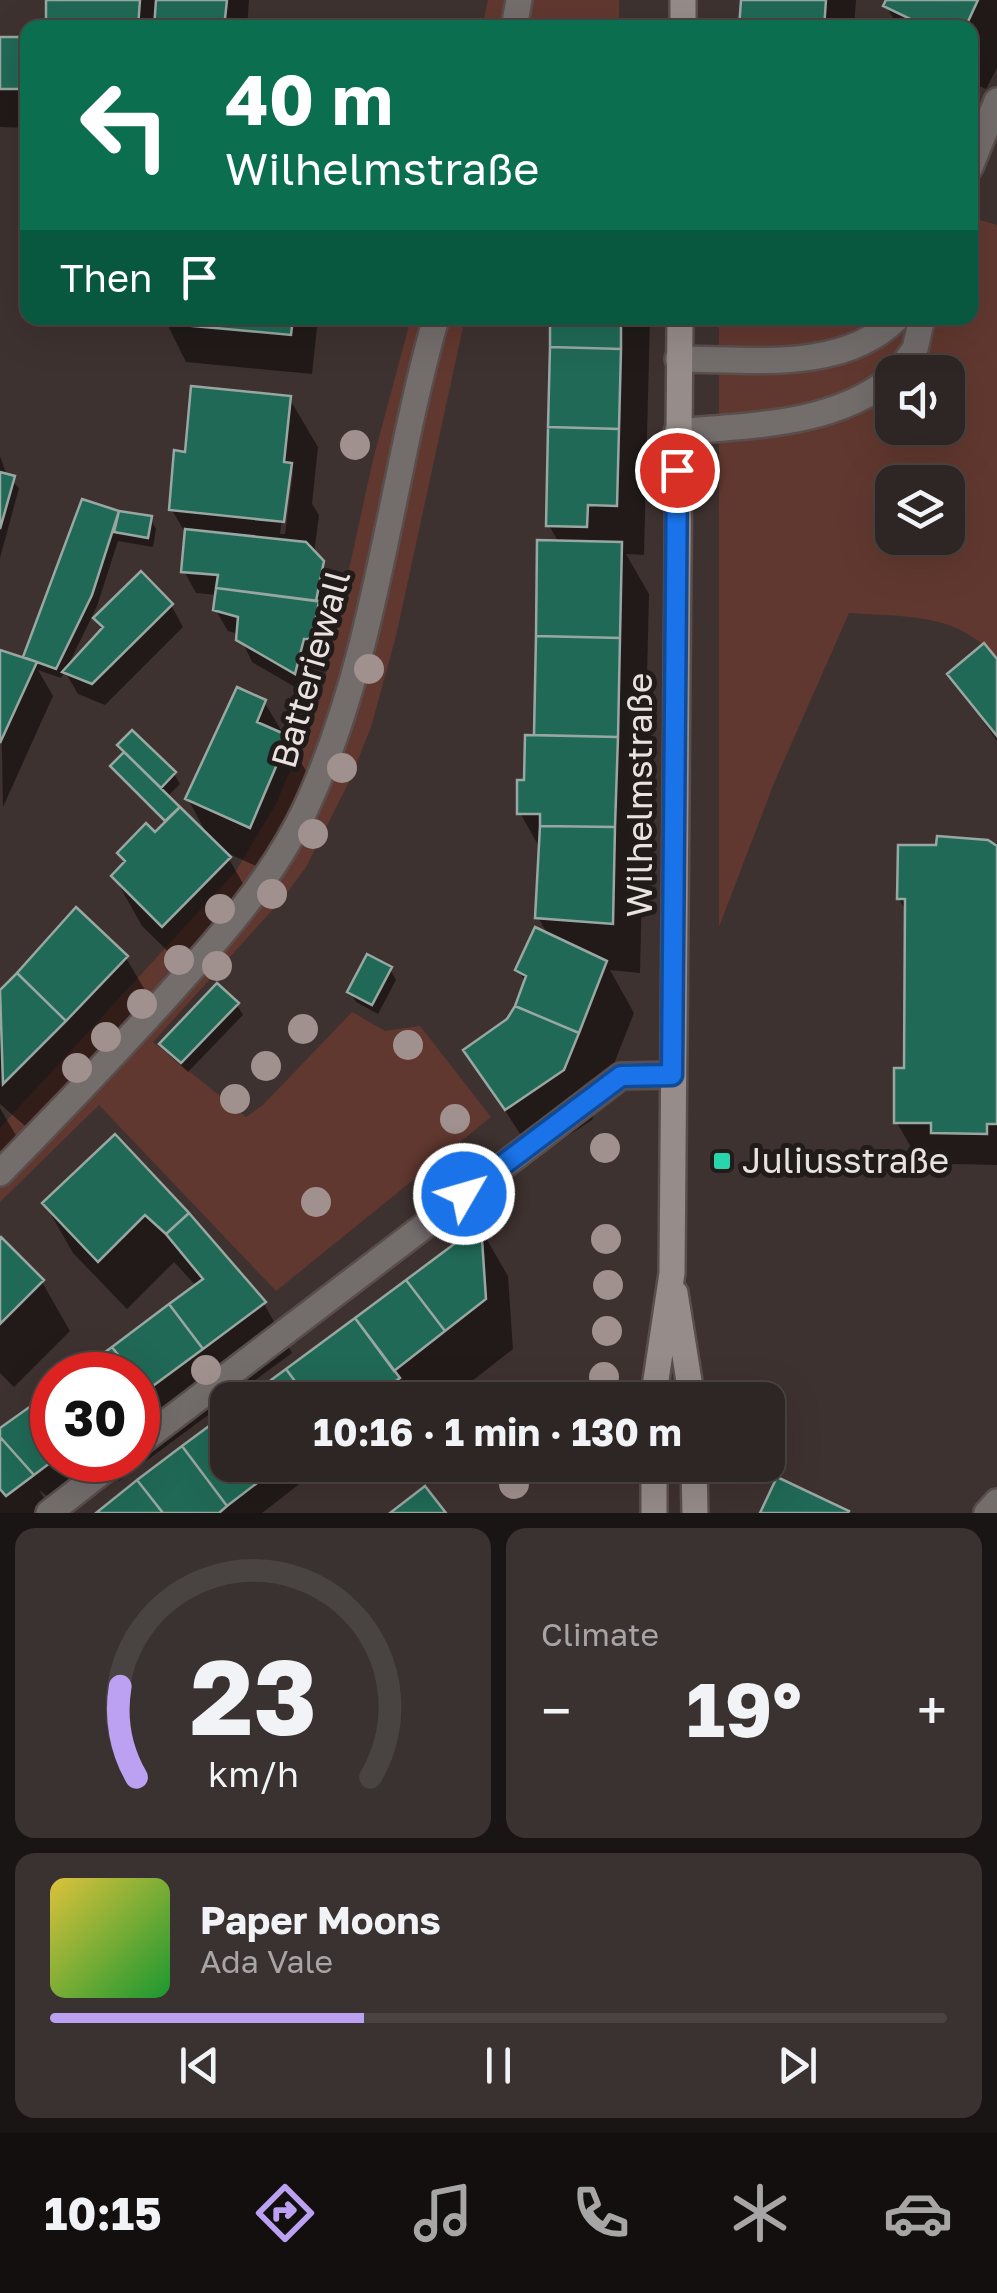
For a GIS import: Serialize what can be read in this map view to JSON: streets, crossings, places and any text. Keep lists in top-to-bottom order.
{
  "streets": {
    "main road": ["Wilhelmstraße"],
    "street": ["Batteriewall"]
  },
  "places": {
    "transit": ["Juliusstraße"]
  },
  "page": {
    "turn": ["40 m", "Wilhelmstraße"],
    "then": "Then",
    "limit": "30",
    "trip": "10:16 · 1 min · 130 m",
    "tile": "Climate",
    "heat": ["−", "19°", "+"],
    "song": ["Paper Moons", "Ada Vale"],
    "tabs": "10:15",
    "gauge": ["23", "km/h"]
  }
}
